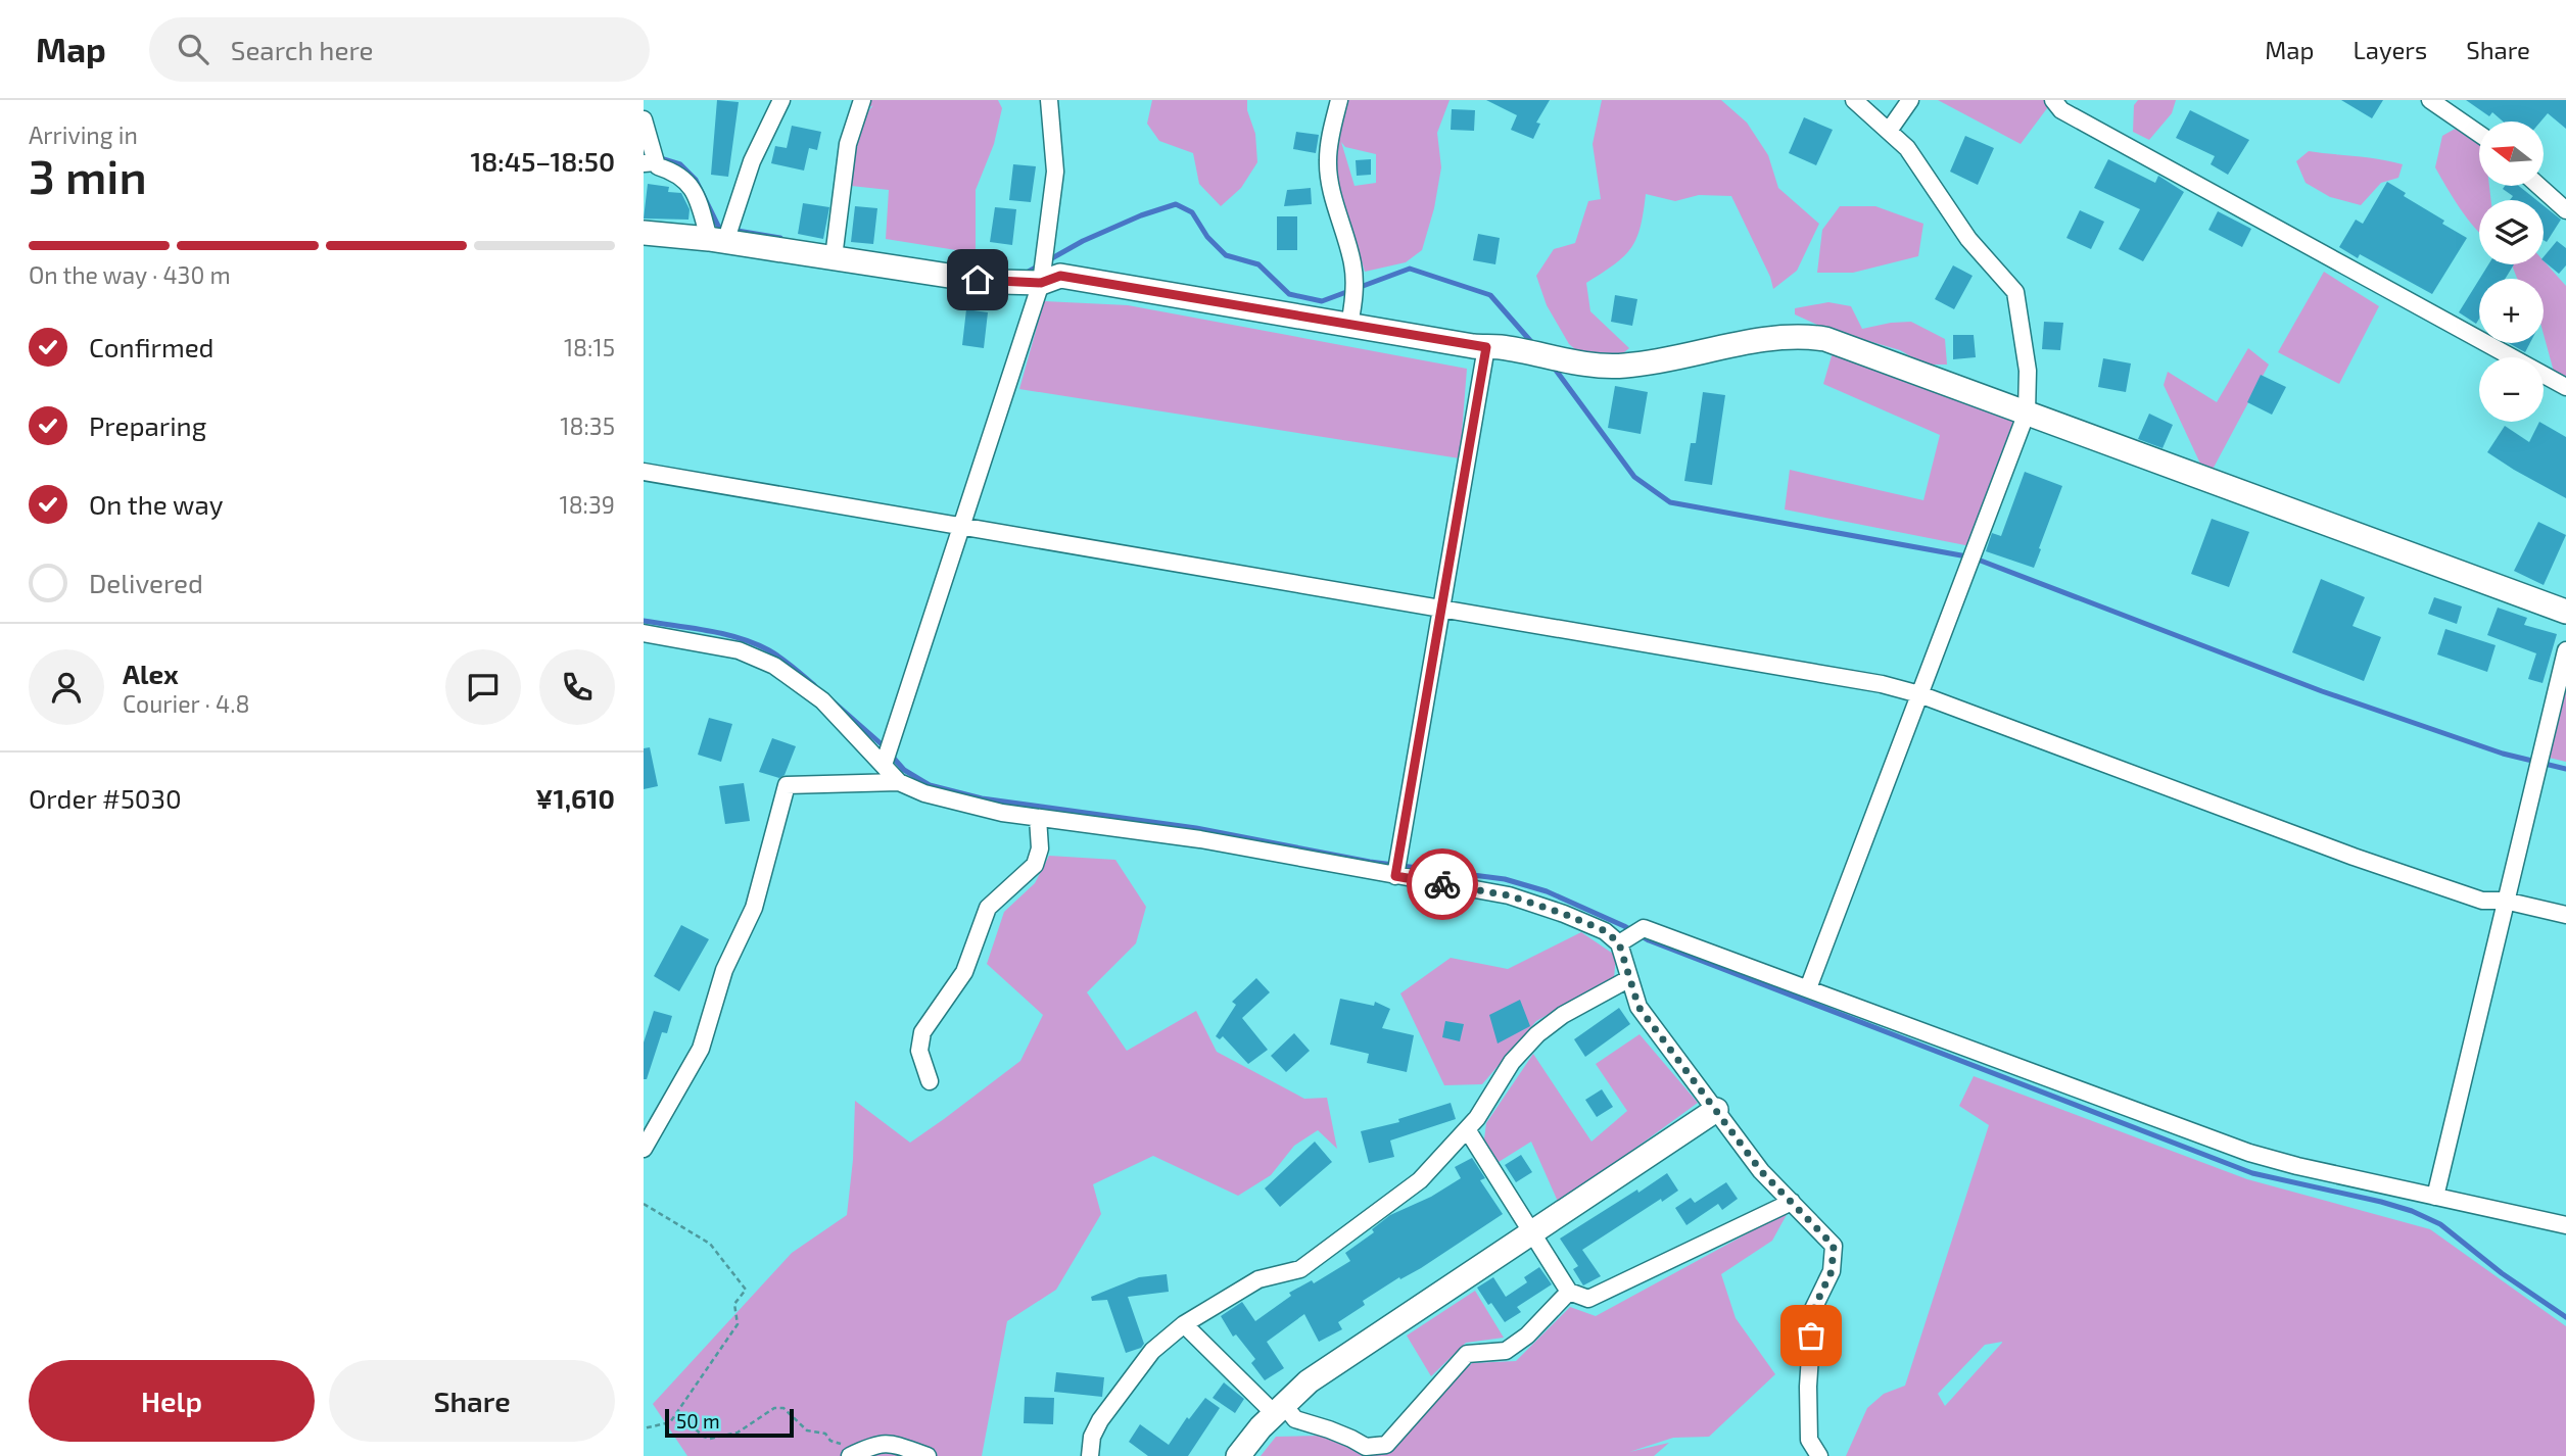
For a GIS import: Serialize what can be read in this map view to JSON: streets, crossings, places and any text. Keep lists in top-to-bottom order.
{
  "scale_bar": "50 m",
  "north": "left",
  "page": {
    "header": "Map",
    "search": "Search here",
    "nav": ["Map", "Layers", "Share"],
    "heading": ["3 min", "Arriving in", "18:45–18:50"],
    "panel": [
      "Alex",
      "Courier · 4.8",
      "Order #5030",
      "¥1,610"
    ],
    "map_buttons": ["+", "−"],
    "bar": "On the way · 430 m",
    "list": [
      ["Confirmed", "18:15"],
      ["Preparing", "18:35"],
      ["On the way", "18:39"],
      "Delivered"
    ],
    "buttons": ["Help", "Share"],
    "scale": "50 m"
  }
}
